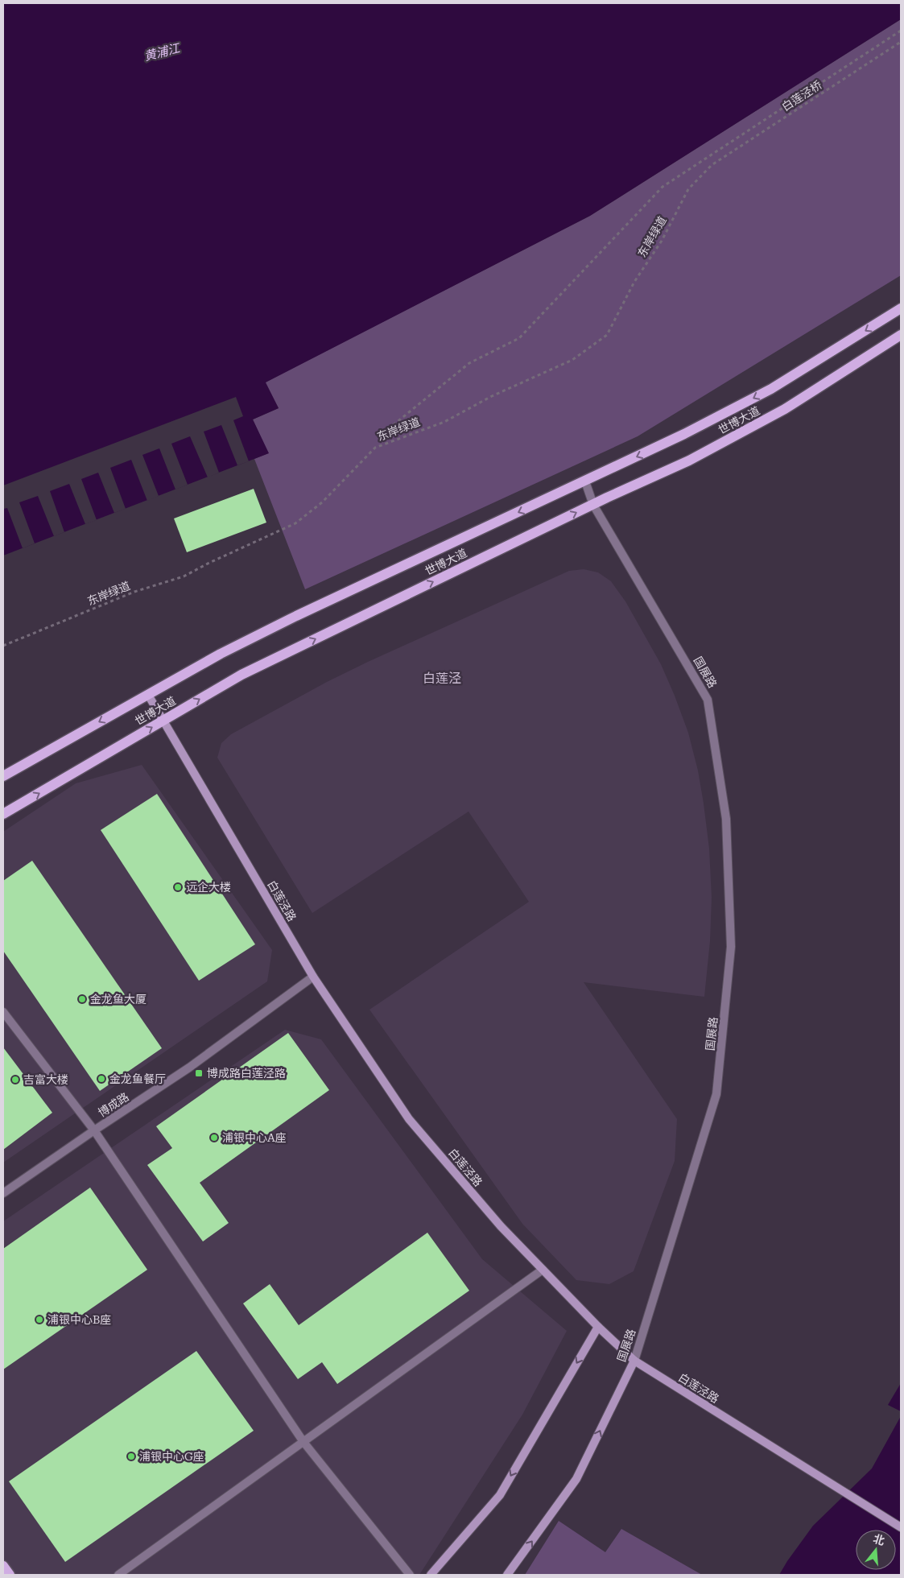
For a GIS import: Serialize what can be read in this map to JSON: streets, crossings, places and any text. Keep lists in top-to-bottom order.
{
  "streets": {
    "main road": ["世博大道"],
    "street": ["国展路", "白莲泾路", "博成路"],
    "path": ["白莲泾桥", "东岸绿道"]
  },
  "crossings": [
    ["白莲泾桥", "东岸绿道"],
    ["世博大道", "国展路"],
    ["世博大道", "白莲泾路"],
    ["国展路", "白莲泾路"],
    ["白莲泾路", "博成路"]
  ],
  "districts": ["白莲泾"],
  "water": ["黄浦江"],
  "places": {
    "other": [
      "远企大楼",
      "金龙鱼大厦",
      "金龙鱼餐厅",
      "吉富大楼",
      "浦银中心A座",
      "浦银中心B座",
      "浦银中心G座"
    ],
    "transit": ["博成路白莲泾路"]
  },
  "north": "top"
}
